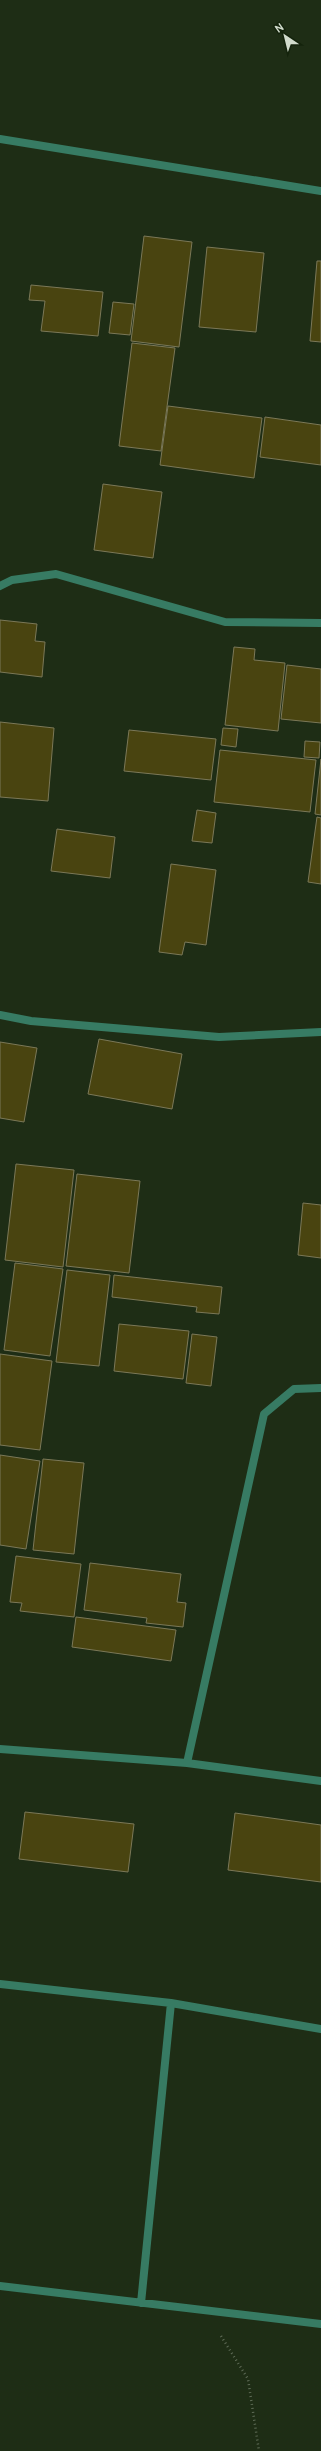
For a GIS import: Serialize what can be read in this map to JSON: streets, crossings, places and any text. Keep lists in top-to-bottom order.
{
  "north": "top left"
}
